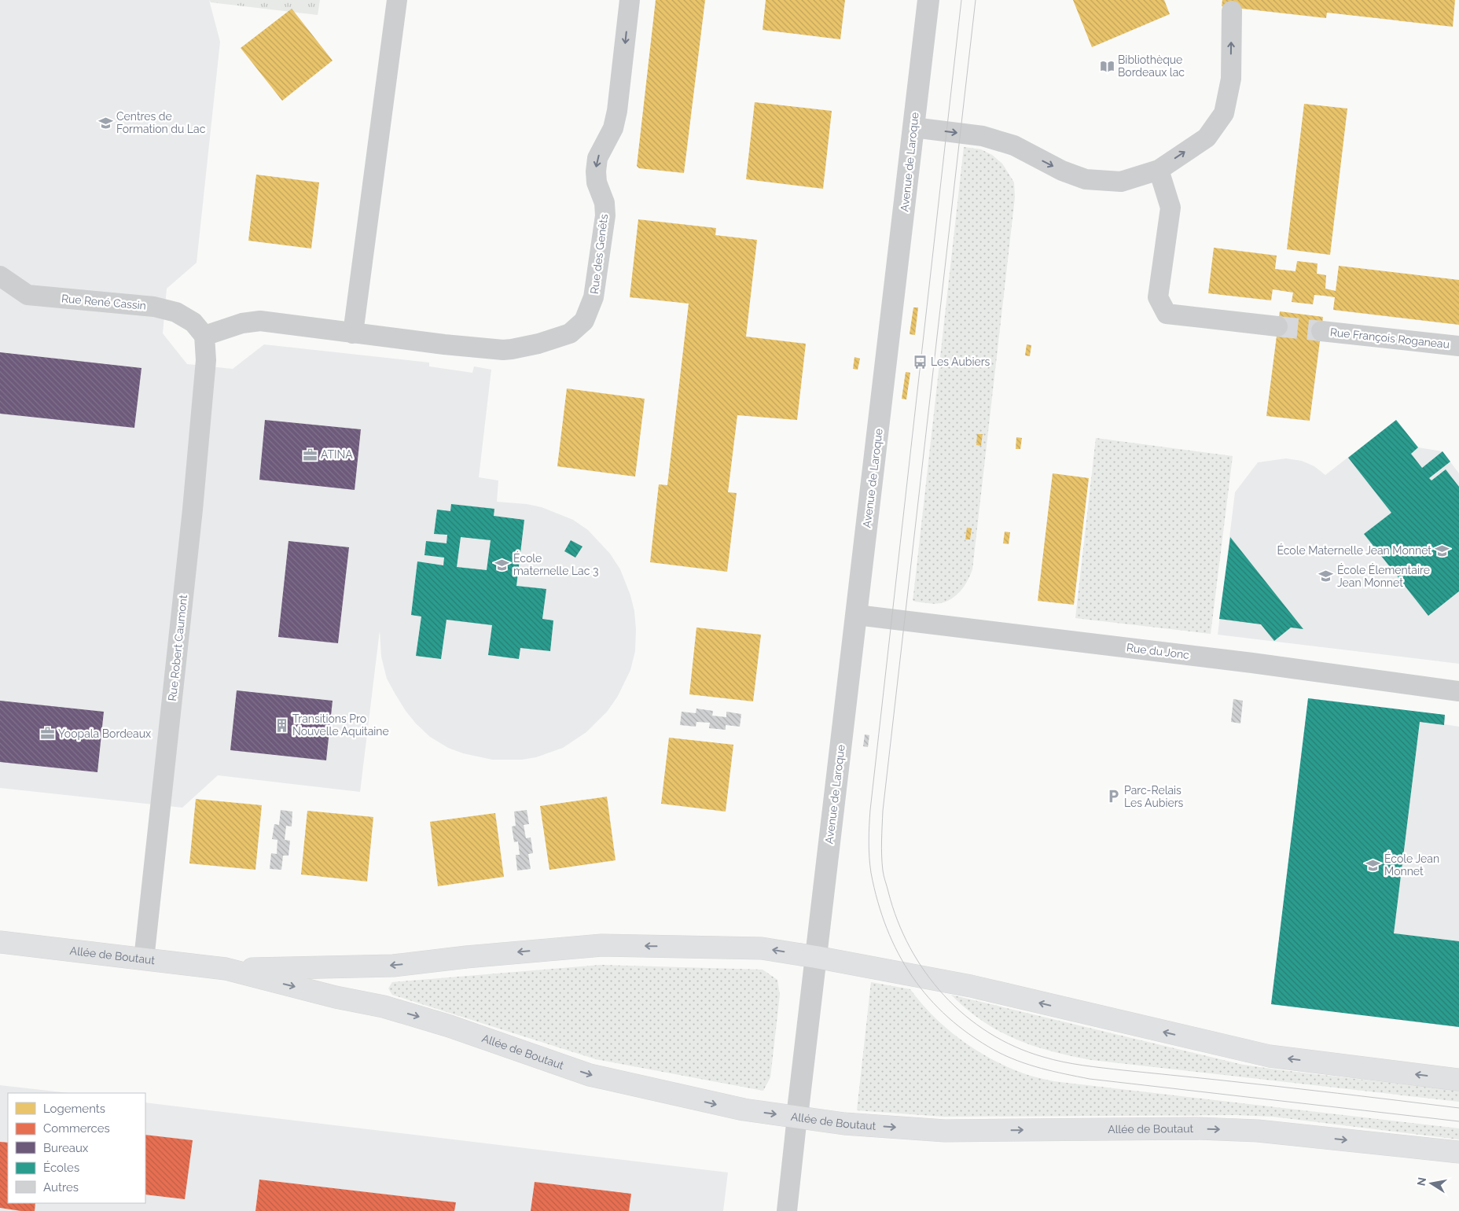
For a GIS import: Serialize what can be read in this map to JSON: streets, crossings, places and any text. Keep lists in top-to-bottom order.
{
  "streets": {
    "main road": ["Allée de Boutaut"],
    "street": [
      "Avenue de Laroque",
      "Rue des Genêts",
      "Rue René Cassin",
      "Rue François Roganeau",
      "Rue Robert Caumont",
      "Rue du Jonc"
    ]
  },
  "crossings": [
    ["Avenue de Laroque", "Rue du Jonc"],
    ["Avenue de Laroque", "Allée de Boutaut"],
    ["Rue des Genêts", "Rue René Cassin"],
    ["Rue des Genêts", "Rue Robert Caumont"],
    ["Rue René Cassin", "Rue Robert Caumont"],
    ["Rue Robert Caumont", "Allée de Boutaut"]
  ],
  "places": {
    "library": ["Bibliothèque Bordeaux lac"],
    "school or university": [
      "Centres de Formation du Lac",
      "École Maternelle Jean Monnet",
      "École maternelle Lac 3",
      "École Élementaire Jean Monnet",
      "École Jean Monnet"
    ],
    "bus stop": ["Les Aubiers"],
    "office": ["ATINA", "Yoopala Bordeaux"],
    "building": ["Transitions Pro Nouvelle Aquitaine"],
    "parking": ["Parc-Relais Les Aubiers"]
  },
  "legend": [
    "Logements",
    "Commerces",
    "Bureaux",
    "Écoles",
    "Autres"
  ],
  "north": "left"
}
